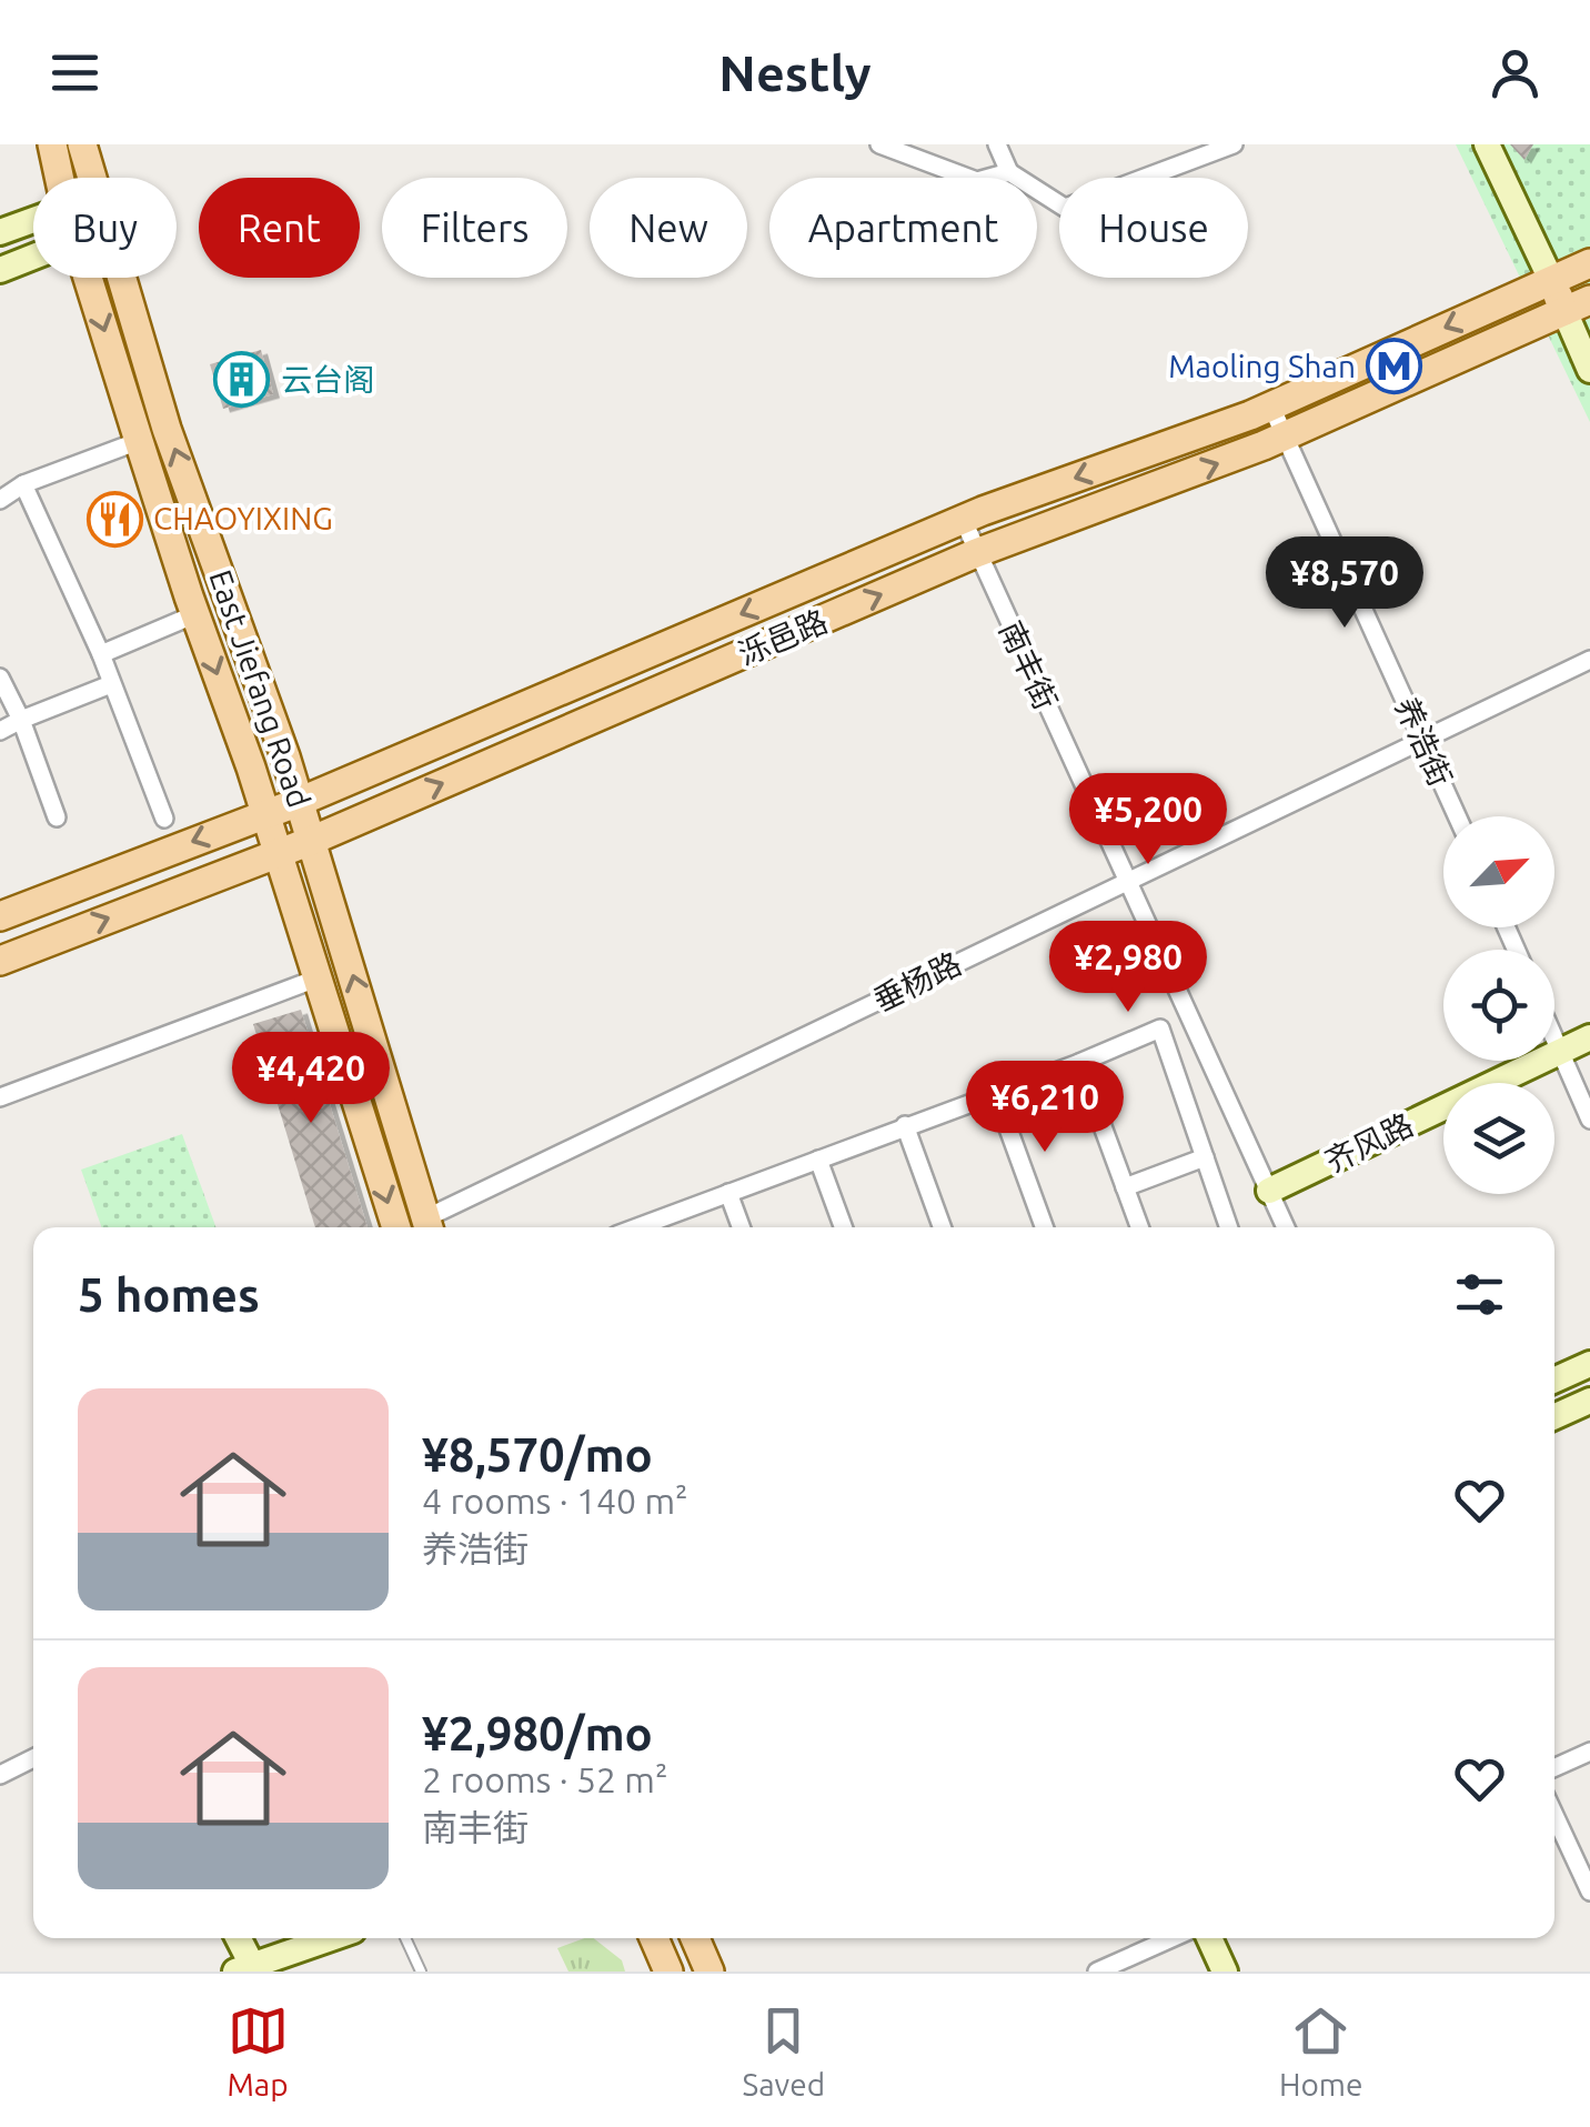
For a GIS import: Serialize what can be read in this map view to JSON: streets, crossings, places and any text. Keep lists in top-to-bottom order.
{
  "streets": {
    "main road": ["泺邑路", "East Jiefang Road"],
    "street": [
      "南丰街",
      "养浩街",
      "垂杨路",
      "齐风路"
    ]
  },
  "crossings": [
    ["泺邑路", "南丰街"],
    ["泺邑路", "East Jiefang Road"],
    ["泺邑路", "养浩街"],
    ["南丰街", "垂杨路"],
    ["南丰街", "齐风路"],
    ["East Jiefang Road", "垂杨路"],
    ["养浩街", "垂杨路"]
  ],
  "places": {
    "metro station": ["Maoling Shan"],
    "building": ["云台阁"],
    "restaurant": ["CHAOYIXING"]
  },
  "north": "top right",
  "page": {
    "header": "Nestly",
    "chip": [
      "Buy",
      "Rent",
      "Filters",
      "New",
      "Apartment",
      "House"
    ],
    "price": [
      "¥8,570",
      "¥5,200",
      "¥2,980",
      "¥4,420",
      "¥6,210"
    ],
    "heading": "5 homes",
    "list": [
      {
        "name": "¥8,570/mo",
        "note": "4 rooms · 140 m² · 养浩街"
      },
      {
        "name": "¥2,980/mo",
        "note": "2 rooms · 52 m² · 南丰街"
      }
    ],
    "tabs": ["Map", "Saved", "Home"]
  }
}
